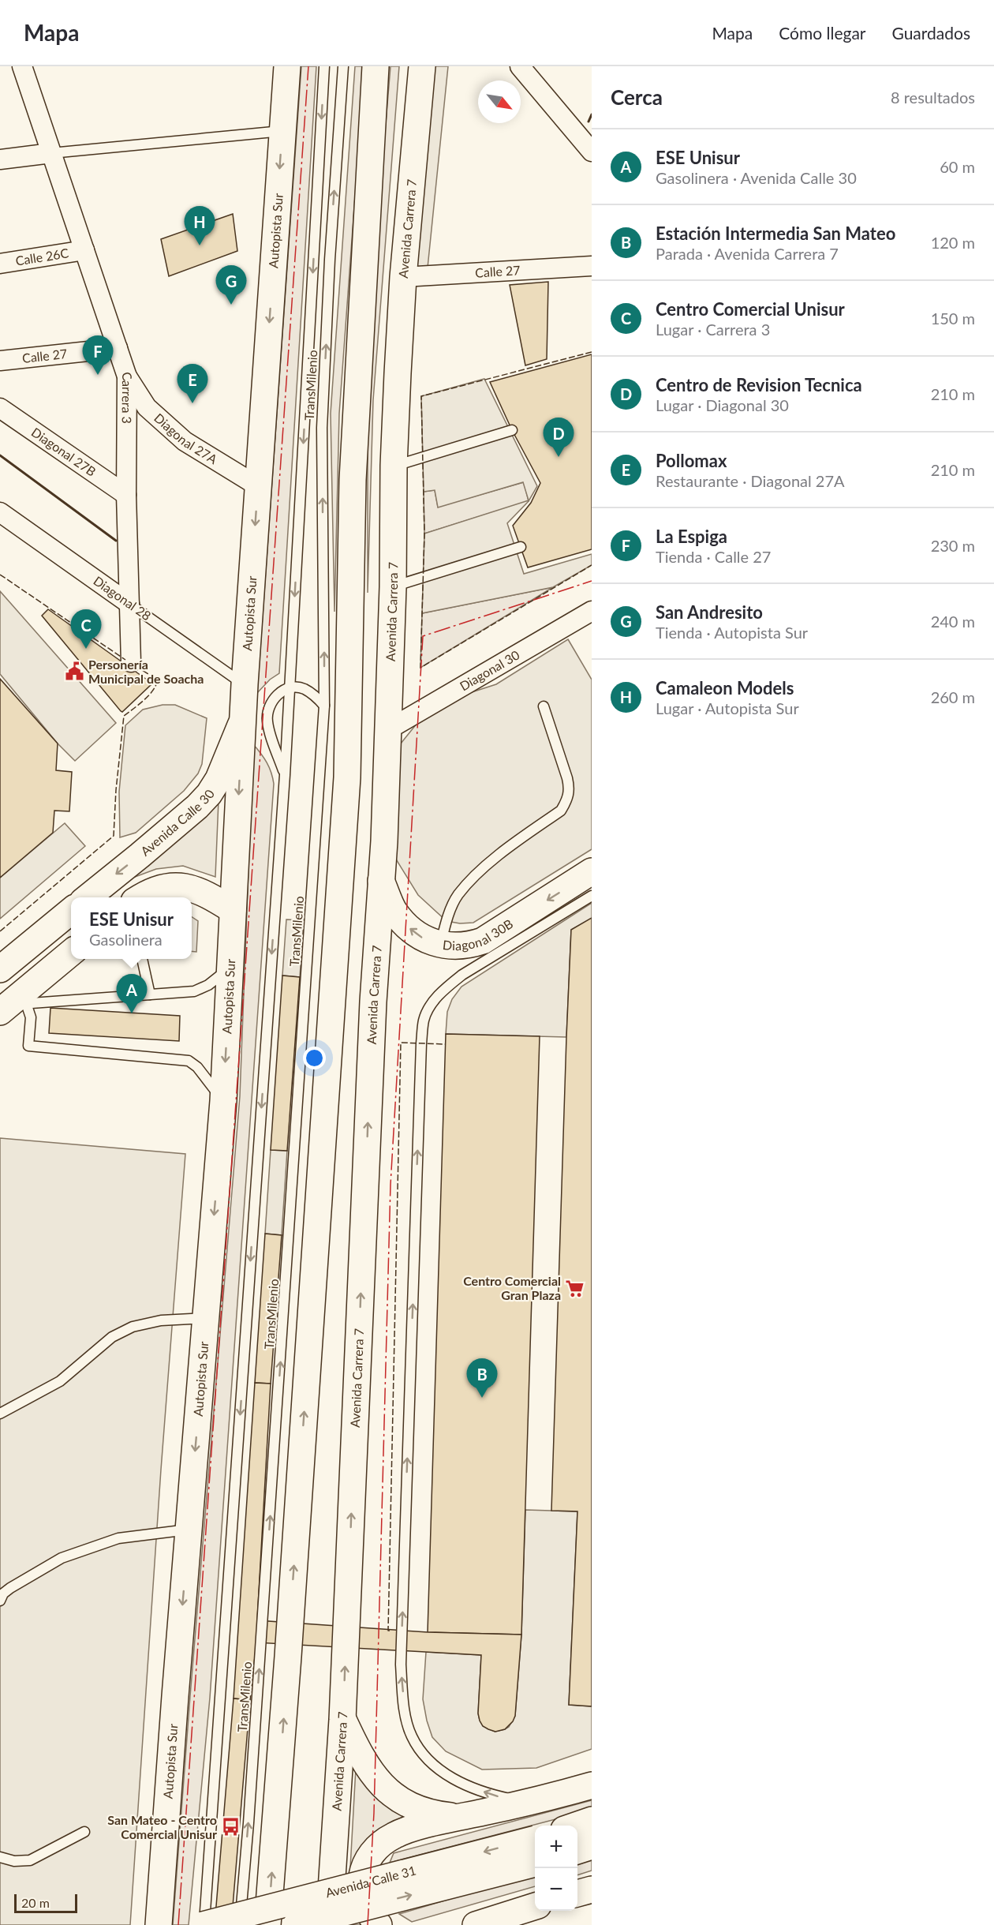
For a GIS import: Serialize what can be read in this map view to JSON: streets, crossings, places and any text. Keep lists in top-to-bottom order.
{
  "streets": {
    "main road": [
      "Avenida Carrera 7",
      "Autopista Sur",
      "Avenida Calle 30",
      "Diagonal 30B",
      "Avenida Calle 31"
    ],
    "street": [
      "Calle 26C",
      "Calle 27",
      "Carrera 3",
      "Diagonal 27A",
      "Diagonal 27B",
      "Diagonal 28",
      "Diagonal 30"
    ],
    "lane": ["TransMilenio"]
  },
  "crossings": [
    ["Avenida Carrera 7", "Calle 27"],
    ["Avenida Carrera 7", "Diagonal 30"],
    ["Avenida Carrera 7", "Diagonal 30B"],
    ["Autopista Sur", "Diagonal 27A"],
    ["Autopista Sur", "Diagonal 28"],
    ["Autopista Sur", "Avenida Calle 30"],
    ["Calle 26C", "Carrera 3"],
    ["Calle 27", "Carrera 3"],
    ["TransMilenio", "Avenida Calle 31"],
    ["Carrera 3", "Diagonal 27A"],
    ["Carrera 3", "Diagonal 27B"],
    ["Carrera 3", "Diagonal 28"]
  ],
  "one_way": ["Avenida Calle 30"],
  "places": {
    "public building": ["Personería Municipal de Soacha"],
    "supermarket": ["Centro Comercial Gran Plaza"],
    "bus stop": ["San Mateo - Centro Comercial Unisur"]
  },
  "scale_bar": "20 m",
  "north": "bottom right",
  "page": {
    "header": "Mapa",
    "nav": ["Mapa", "Cómo llegar", "Guardados"],
    "heading": ["Cerca", "8 resultados"],
    "list": [
      {
        "mark": "A",
        "name": "ESE Unisur",
        "note": "Gasolinera · Avenida Calle 30",
        "value": "60 m"
      },
      {
        "mark": "B",
        "name": "Estación Intermedia San Mateo",
        "note": "Parada · Avenida Carrera 7",
        "value": "120 m"
      },
      {
        "mark": "C",
        "name": "Centro Comercial Unisur",
        "note": "Lugar · Carrera 3",
        "value": "150 m"
      },
      {
        "mark": "D",
        "name": "Centro de Revision Tecnica",
        "note": "Lugar · Diagonal 30",
        "value": "210 m"
      },
      {
        "mark": "E",
        "name": "Pollomax",
        "note": "Restaurante · Diagonal 27A",
        "value": "210 m"
      },
      {
        "mark": "F",
        "name": "La Espiga",
        "note": "Tienda · Calle 27",
        "value": "230 m"
      },
      {
        "mark": "G",
        "name": "San Andresito",
        "note": "Tienda · Autopista Sur",
        "value": "240 m"
      },
      {
        "mark": "H",
        "name": "Camaleon Models",
        "note": "Lugar · Autopista Sur",
        "value": "260 m"
      }
    ],
    "pins": [
      "H",
      "G",
      "F",
      "E",
      "D",
      "C",
      "A",
      "B"
    ],
    "popup": ["ESE Unisur", "Gasolinera"],
    "map_buttons": ["+", "−"],
    "scale": "20 m"
  }
}
